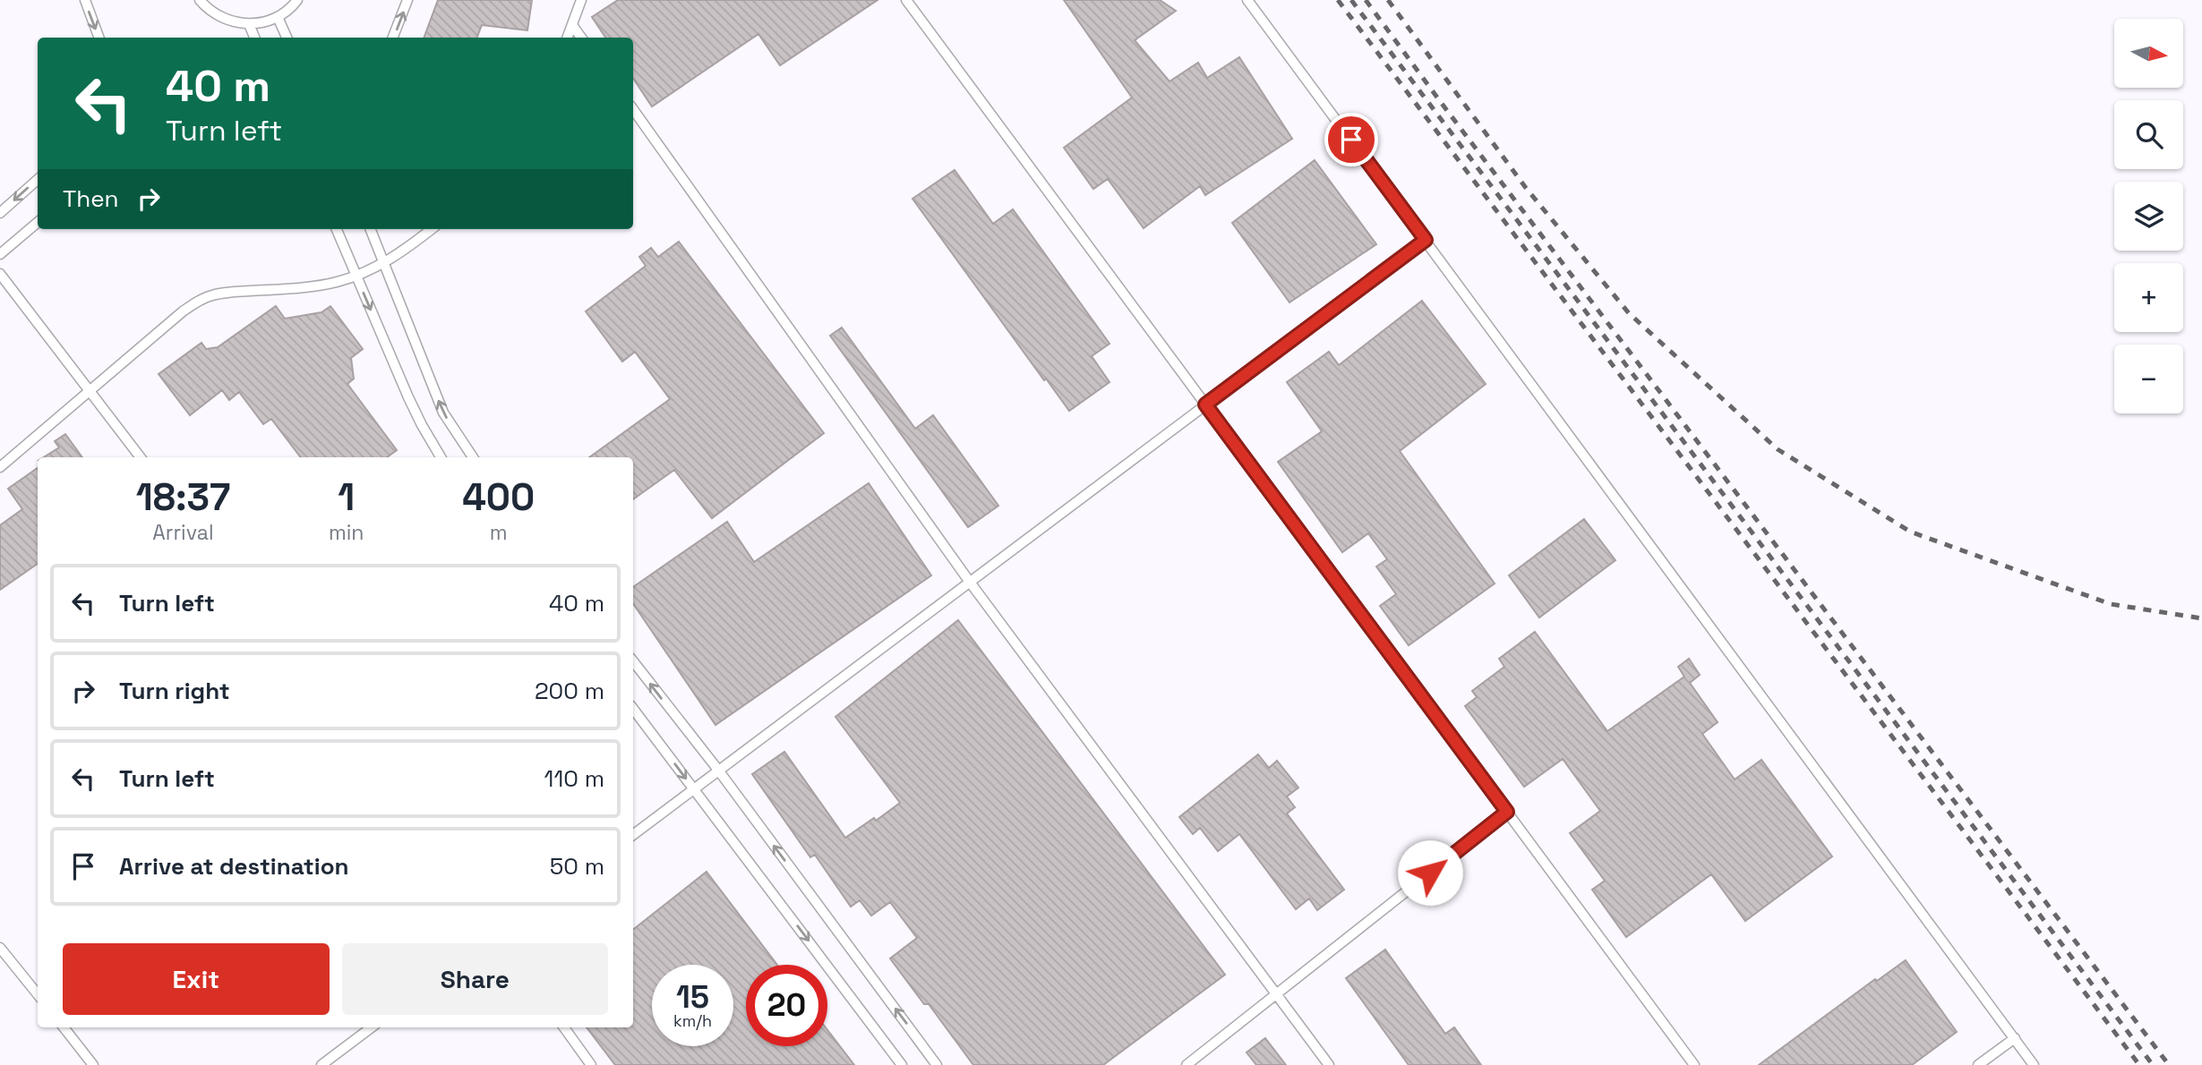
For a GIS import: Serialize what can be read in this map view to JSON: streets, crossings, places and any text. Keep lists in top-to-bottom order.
{
  "north": "right",
  "page": {
    "map_buttons": ["+", "−"],
    "turn": ["40 m", "Turn left"],
    "then": "Then",
    "eta": [
      "18:37",
      "Arrival",
      "1",
      "min",
      "400",
      "m"
    ],
    "list": [
      {
        "name": "Turn left",
        "value": "40 m"
      },
      {
        "name": "Turn right",
        "value": "200 m"
      },
      {
        "name": "Turn left",
        "value": "110 m"
      },
      {
        "name": "Arrive at destination",
        "value": "50 m"
      }
    ],
    "buttons": ["Exit", "Share"],
    "speed": "15 km/h",
    "limit": "20"
  }
}
